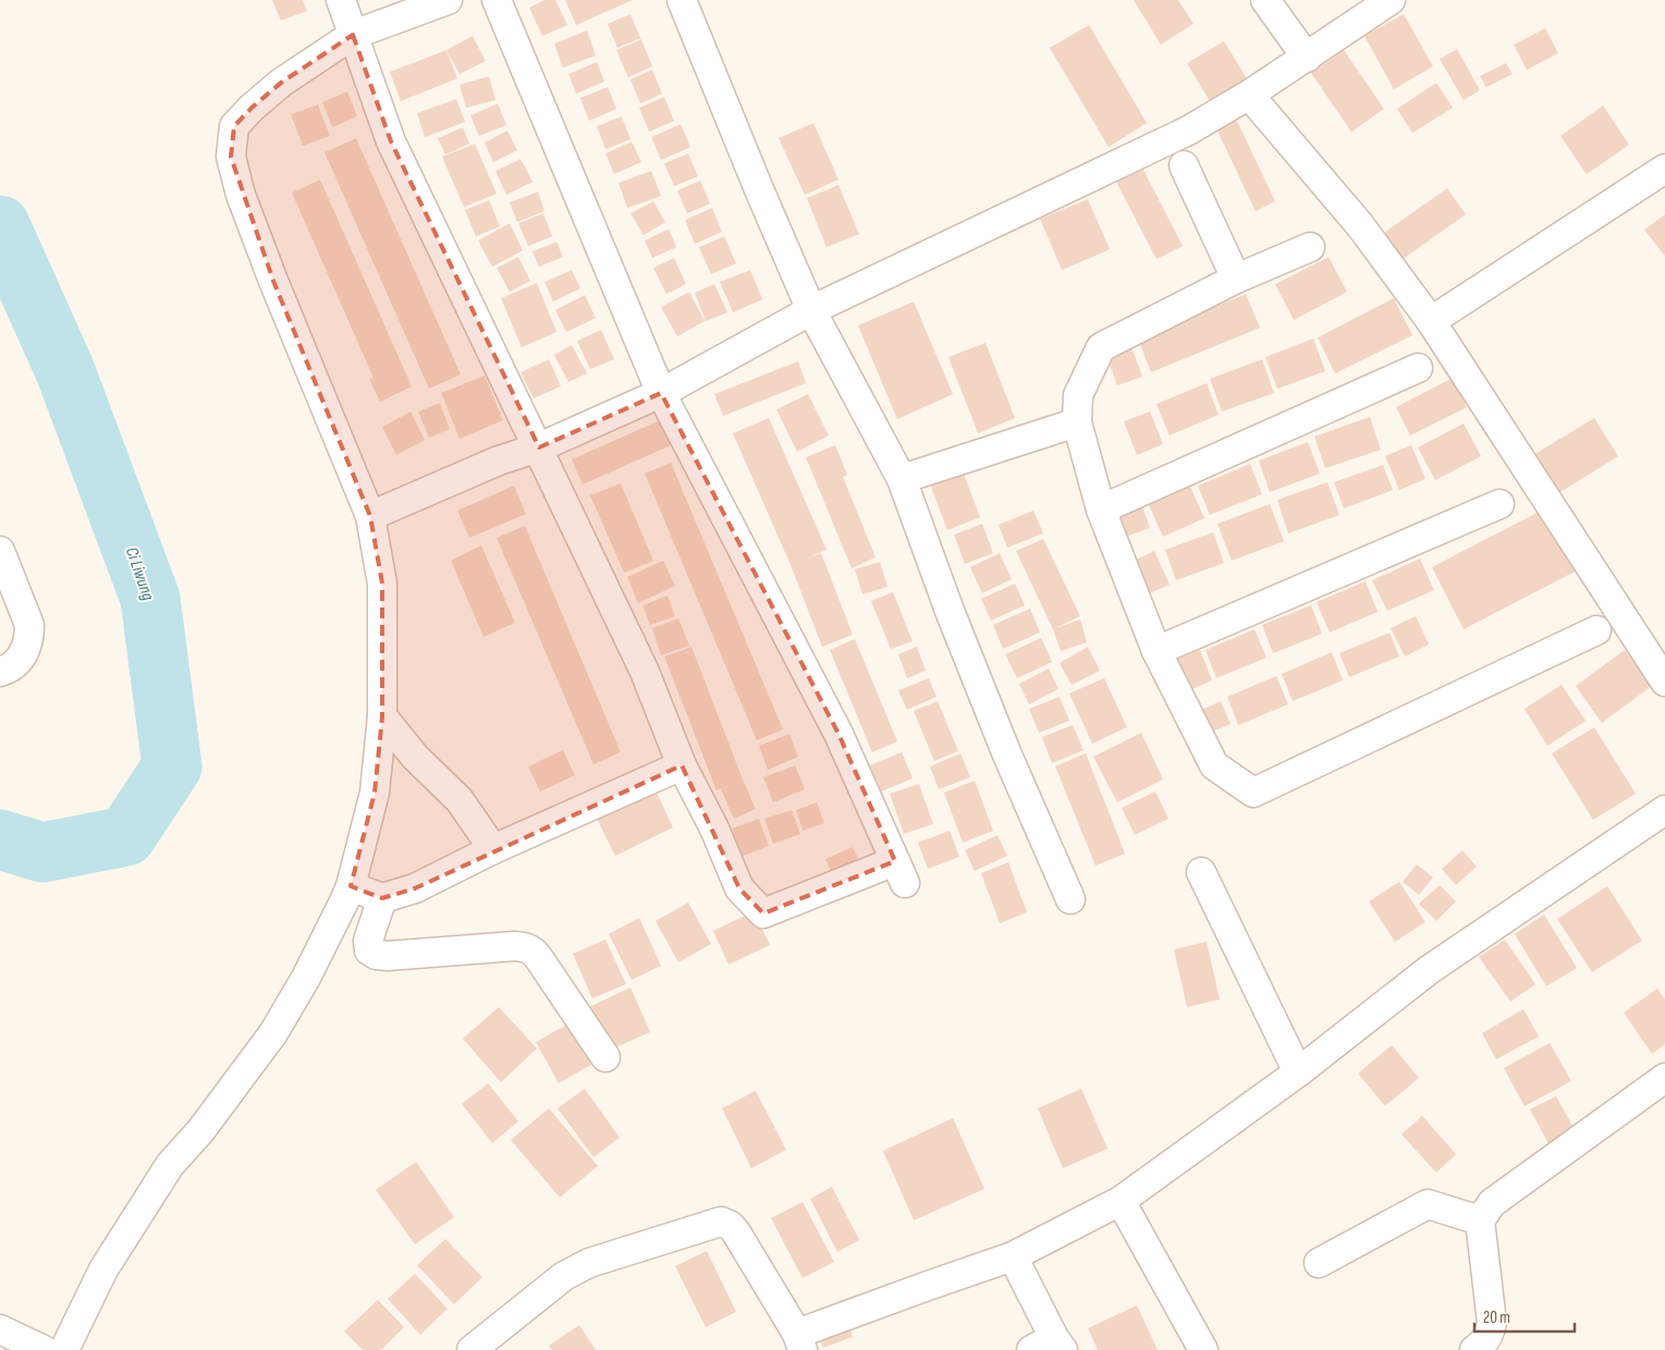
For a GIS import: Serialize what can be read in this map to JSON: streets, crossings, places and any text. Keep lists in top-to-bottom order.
{
  "water": ["Ci Liwung"],
  "scale_bar": "20 m"
}
